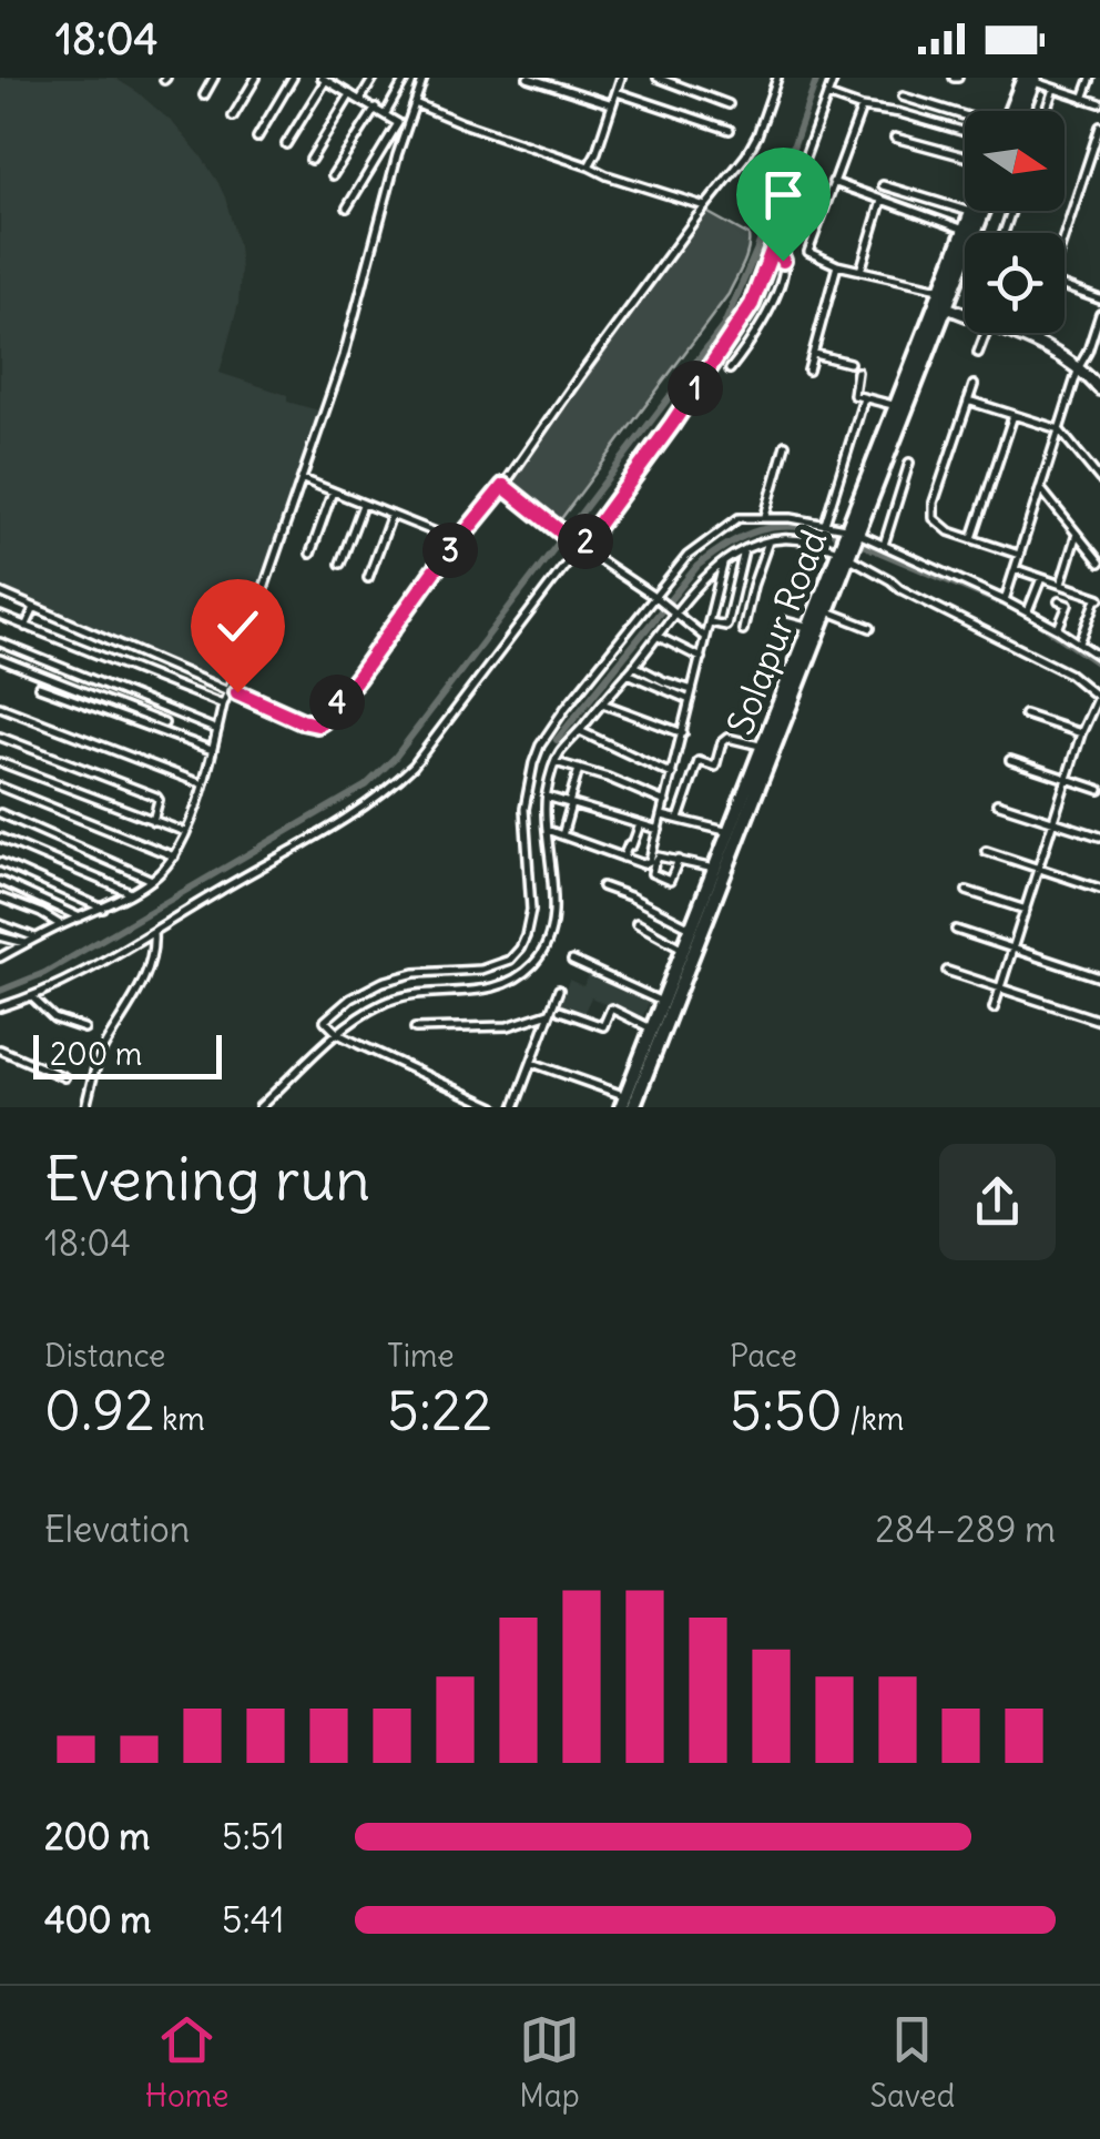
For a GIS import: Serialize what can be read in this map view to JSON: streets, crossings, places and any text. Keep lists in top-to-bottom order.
{
  "streets": {
    "highway": ["Solapur Road"]
  },
  "scale_bar": "200 m",
  "north": "right",
  "page": {
    "status": "18:04",
    "pins": [
      "1",
      "2",
      "3",
      "4"
    ],
    "scale": "200 m",
    "heading": ["Evening run", "18:04"],
    "stats": [
      ["Distance", "0.92 km"],
      ["Time", "5:22"],
      ["Pace", "5:50 /km"]
    ],
    "chart": ["Elevation", "284–289 m"],
    "list": [
      {
        "name": "200 m",
        "note": "5:51"
      },
      {
        "name": "400 m",
        "note": "5:41"
      }
    ],
    "tabs": ["Home", "Map", "Saved"]
  }
}
